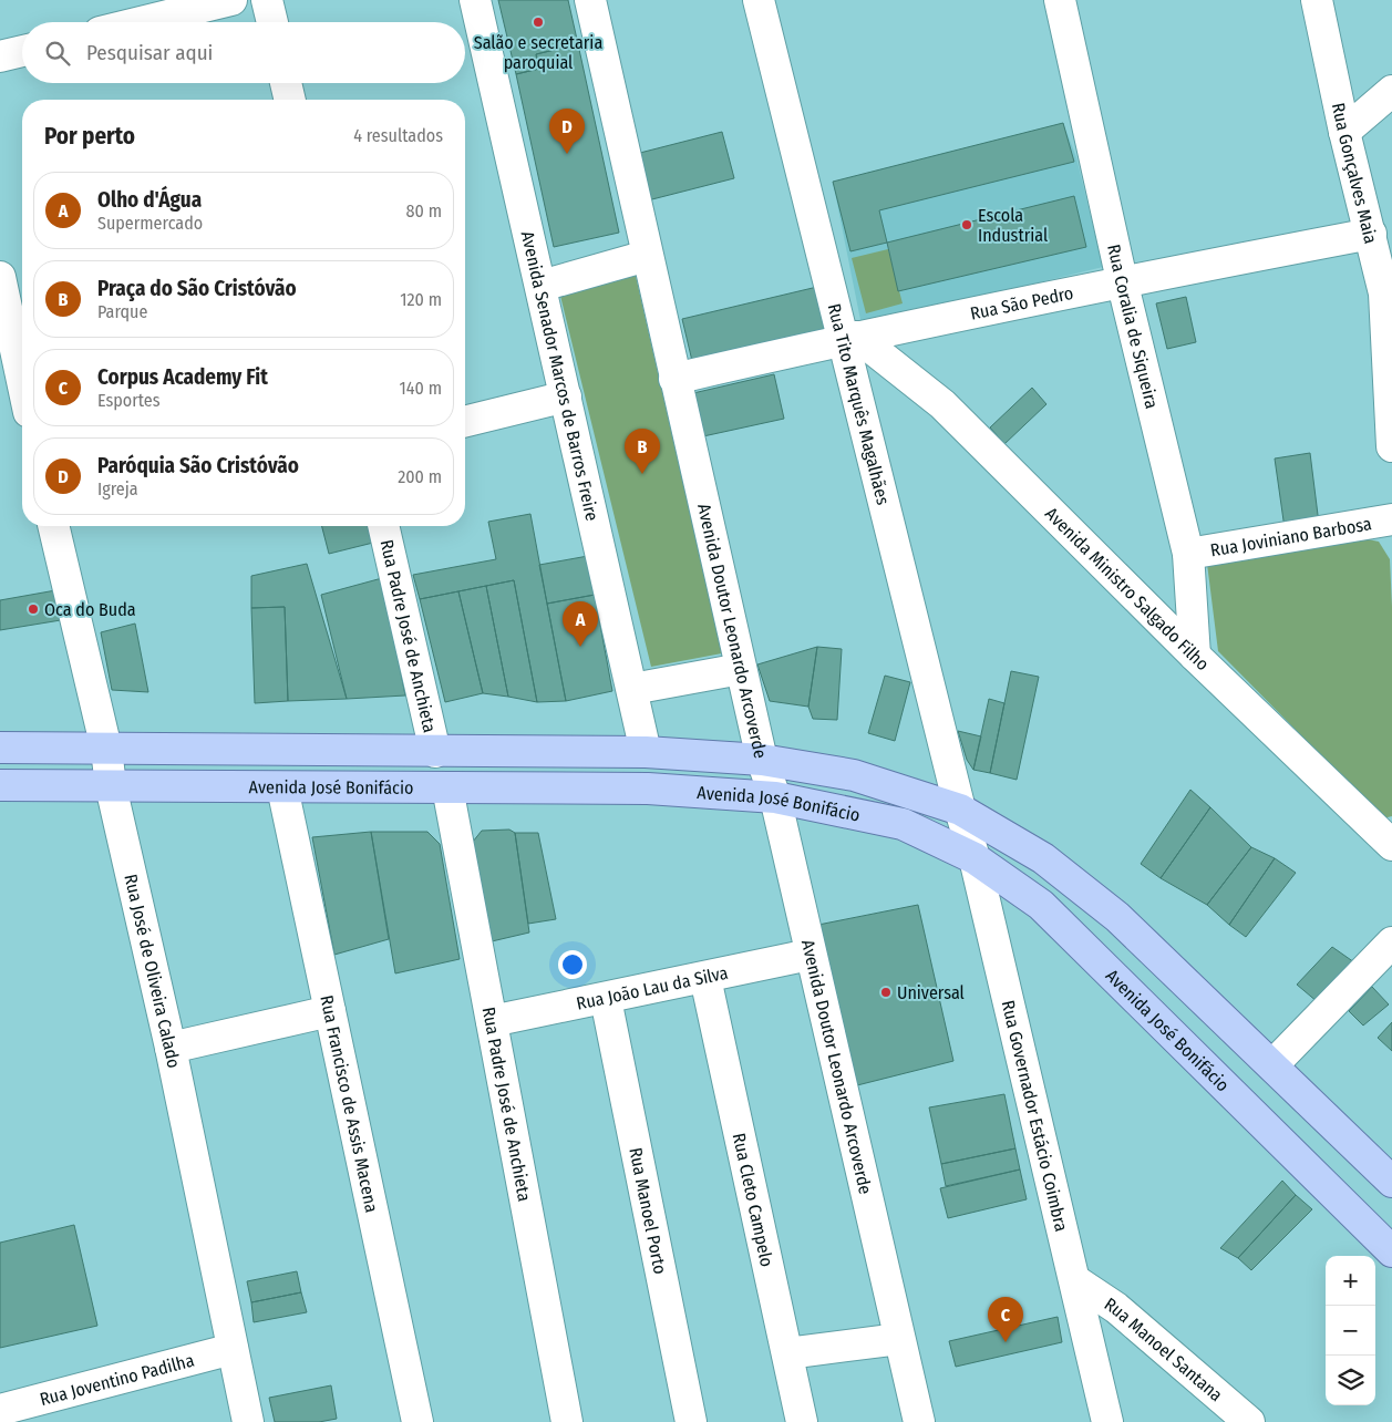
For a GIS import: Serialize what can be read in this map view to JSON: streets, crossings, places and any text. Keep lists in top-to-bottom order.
{
  "streets": {
    "main road": ["Avenida José Bonifácio"],
    "street": [
      "Rua Gonçalves Maia",
      "Rua São Pedro",
      "Rua Coralia de Siqueira",
      "Avenida Senador Marcos de Barros Freire",
      "Rua Tito Marquês Magalhães",
      "Rua Joviniano Barbosa",
      "Avenida Ministro Salgado Filho",
      "Avenida Doutor Leonardo Arcoverde",
      "Rua Padre José de Anchieta",
      "Rua José de Oliveira Calado",
      "Rua João Lau da Silva",
      "Rua Francisco de Assis Macena",
      "Rua Governador Estácio Coimbra",
      "Rua Cleto Campelo",
      "Rua Manoel Porto",
      "Rua Manoel Santana",
      "Rua Joventino Padilha"
    ]
  },
  "crossings": [
    ["Rua Gonçalves Maia", "Rua São Pedro"],
    ["Rua São Pedro", "Rua Coralia de Siqueira"],
    ["Rua São Pedro", "Rua Tito Marquês Magalhães"],
    ["Rua São Pedro", "Avenida Ministro Salgado Filho"],
    ["Rua São Pedro", "Avenida Doutor Leonardo Arcoverde"],
    ["Rua Coralia de Siqueira", "Rua Joviniano Barbosa"],
    ["Rua Coralia de Siqueira", "Avenida Ministro Salgado Filho"],
    ["Avenida Senador Marcos de Barros Freire", "Avenida José Bonifácio"],
    ["Rua Tito Marquês Magalhães", "Avenida Ministro Salgado Filho"],
    ["Rua Tito Marquês Magalhães", "Avenida José Bonifácio"],
    ["Rua Tito Marquês Magalhães", "Rua Governador Estácio Coimbra"],
    ["Avenida Doutor Leonardo Arcoverde", "Avenida José Bonifácio"],
    ["Avenida Doutor Leonardo Arcoverde", "Rua João Lau da Silva"],
    ["Rua Padre José de Anchieta", "Avenida José Bonifácio"],
    ["Rua Padre José de Anchieta", "Rua João Lau da Silva"],
    ["Avenida José Bonifácio", "Rua José de Oliveira Calado"],
    ["Avenida José Bonifácio", "Rua Francisco de Assis Macena"],
    ["Avenida José Bonifácio", "Rua Governador Estácio Coimbra"],
    ["Rua José de Oliveira Calado", "Rua Joventino Padilha"],
    ["Rua João Lau da Silva", "Rua Cleto Campelo"],
    ["Rua João Lau da Silva", "Rua Manoel Porto"],
    ["Rua Governador Estácio Coimbra", "Rua Manoel Santana"]
  ],
  "places": [
    "Salão e secretaria paroquial",
    "Escola Industrial",
    "Oca do Buda",
    "Universal"
  ],
  "page": {
    "search": "Pesquisar aqui",
    "heading": ["Por perto", "4 resultados"],
    "pins": [
      "D",
      "B",
      "A",
      "C"
    ],
    "list": [
      {
        "mark": "A",
        "name": "Olho d'Água",
        "note": "Supermercado",
        "value": "80 m"
      },
      {
        "mark": "B",
        "name": "Praça do São Cristóvão",
        "note": "Parque",
        "value": "120 m"
      },
      {
        "mark": "C",
        "name": "Corpus Academy Fit",
        "note": "Esportes",
        "value": "140 m"
      },
      {
        "mark": "D",
        "name": "Paróquia São Cristóvão",
        "note": "Igreja",
        "value": "200 m"
      }
    ],
    "map_buttons": ["+", "−"]
  }
}
